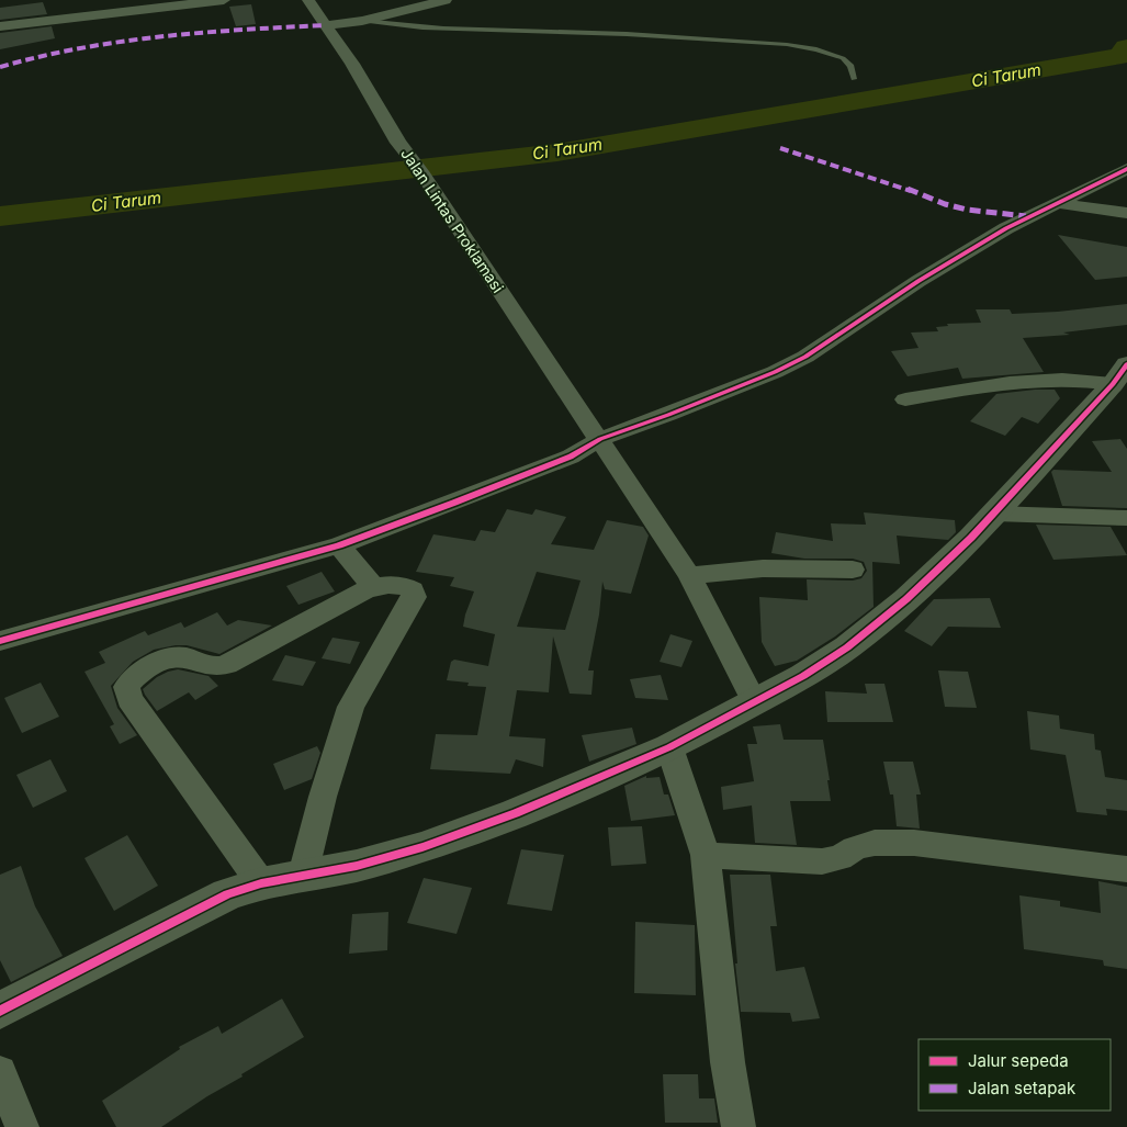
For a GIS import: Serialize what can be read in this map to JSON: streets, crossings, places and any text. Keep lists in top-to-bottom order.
{
  "streets": {
    "street": ["Jalan Lintas Proklamasi"]
  },
  "water": ["Ci Tarum"],
  "legend": ["Jalur sepeda", "Jalan setapak"]
}
